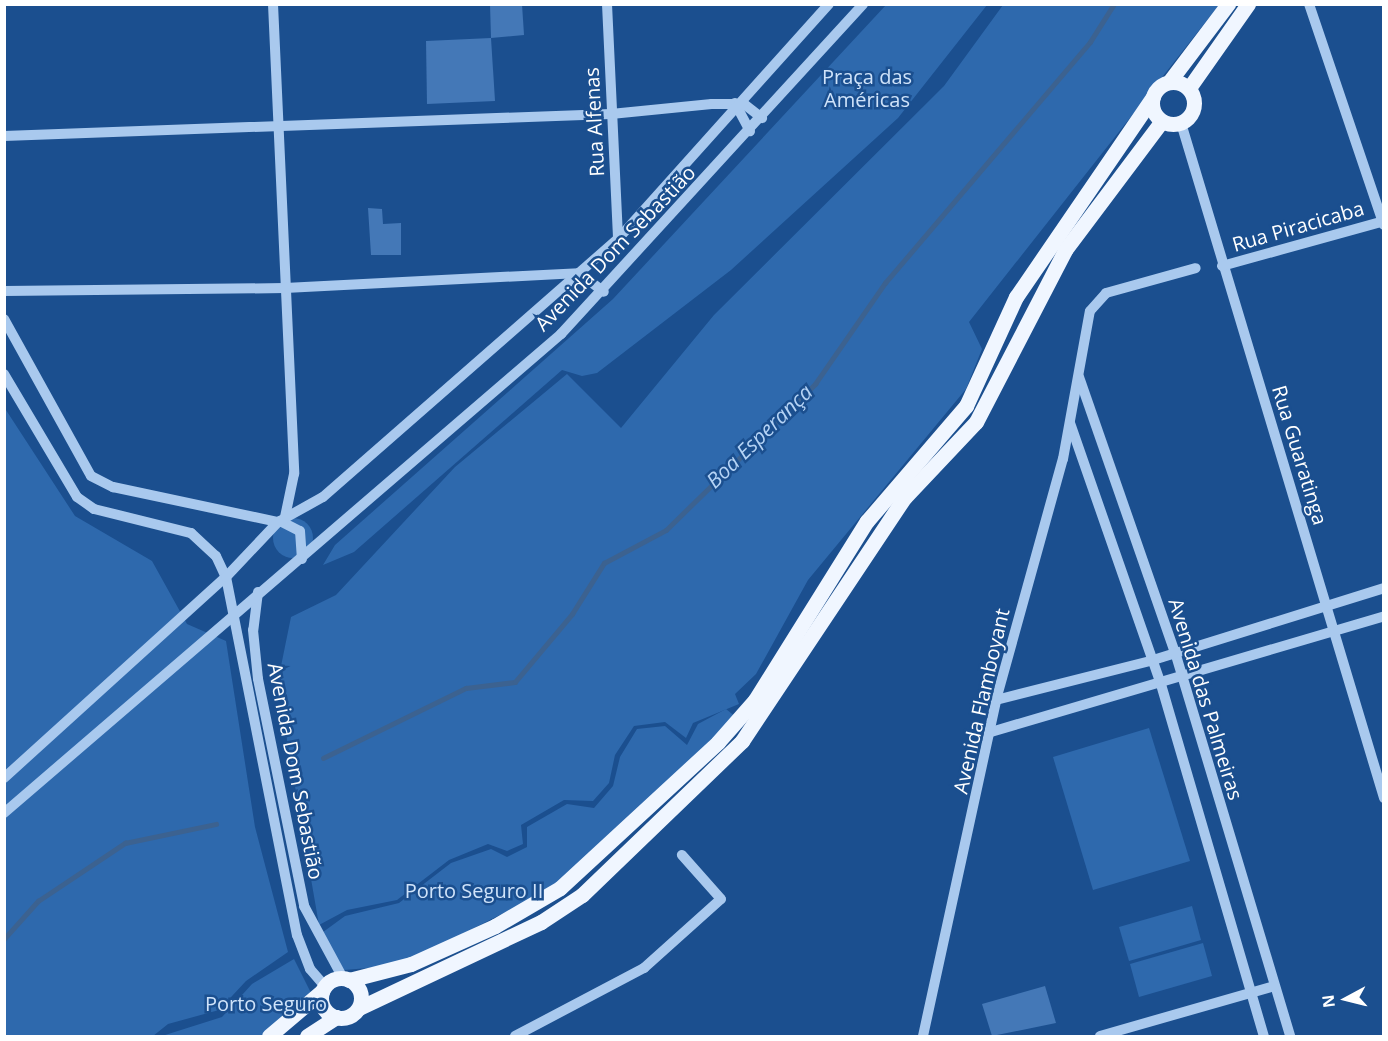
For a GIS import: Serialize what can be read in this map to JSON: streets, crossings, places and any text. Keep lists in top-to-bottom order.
{
  "streets": {
    "street": [
      "Rua Alfenas",
      "Rua Piracicaba",
      "Avenida Dom Sebastião",
      "Rua Guaratinga",
      "Avenida das Palmeiras",
      "Avenida Flamboyant"
    ]
  },
  "crossings": [
    ["Rua Alfenas", "Avenida Dom Sebastião"],
    ["Rua Piracicaba", "Rua Guaratinga"],
    ["Avenida das Palmeiras", "Avenida Flamboyant"]
  ],
  "water": ["Boa Esperança"],
  "parks": ["Praça das Américas", "Porto Seguro II", "Porto Seguro"],
  "north": "left"
}
